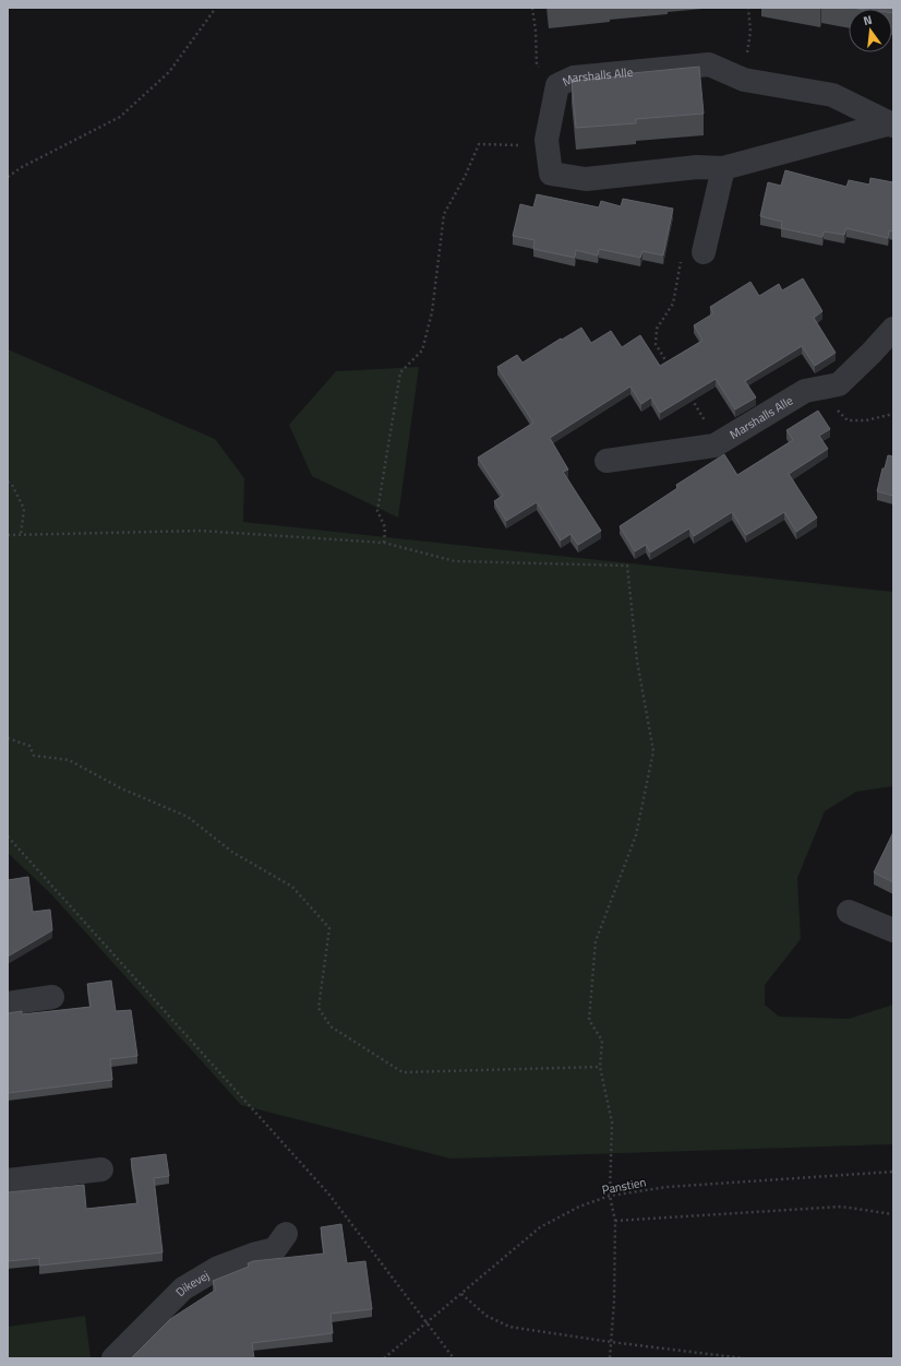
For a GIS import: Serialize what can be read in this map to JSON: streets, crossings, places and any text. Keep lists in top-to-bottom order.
{
  "streets": {
    "street": ["Marshalls Alle", "Dikevej"],
    "path": ["Panstien"]
  },
  "north": "top"
}
